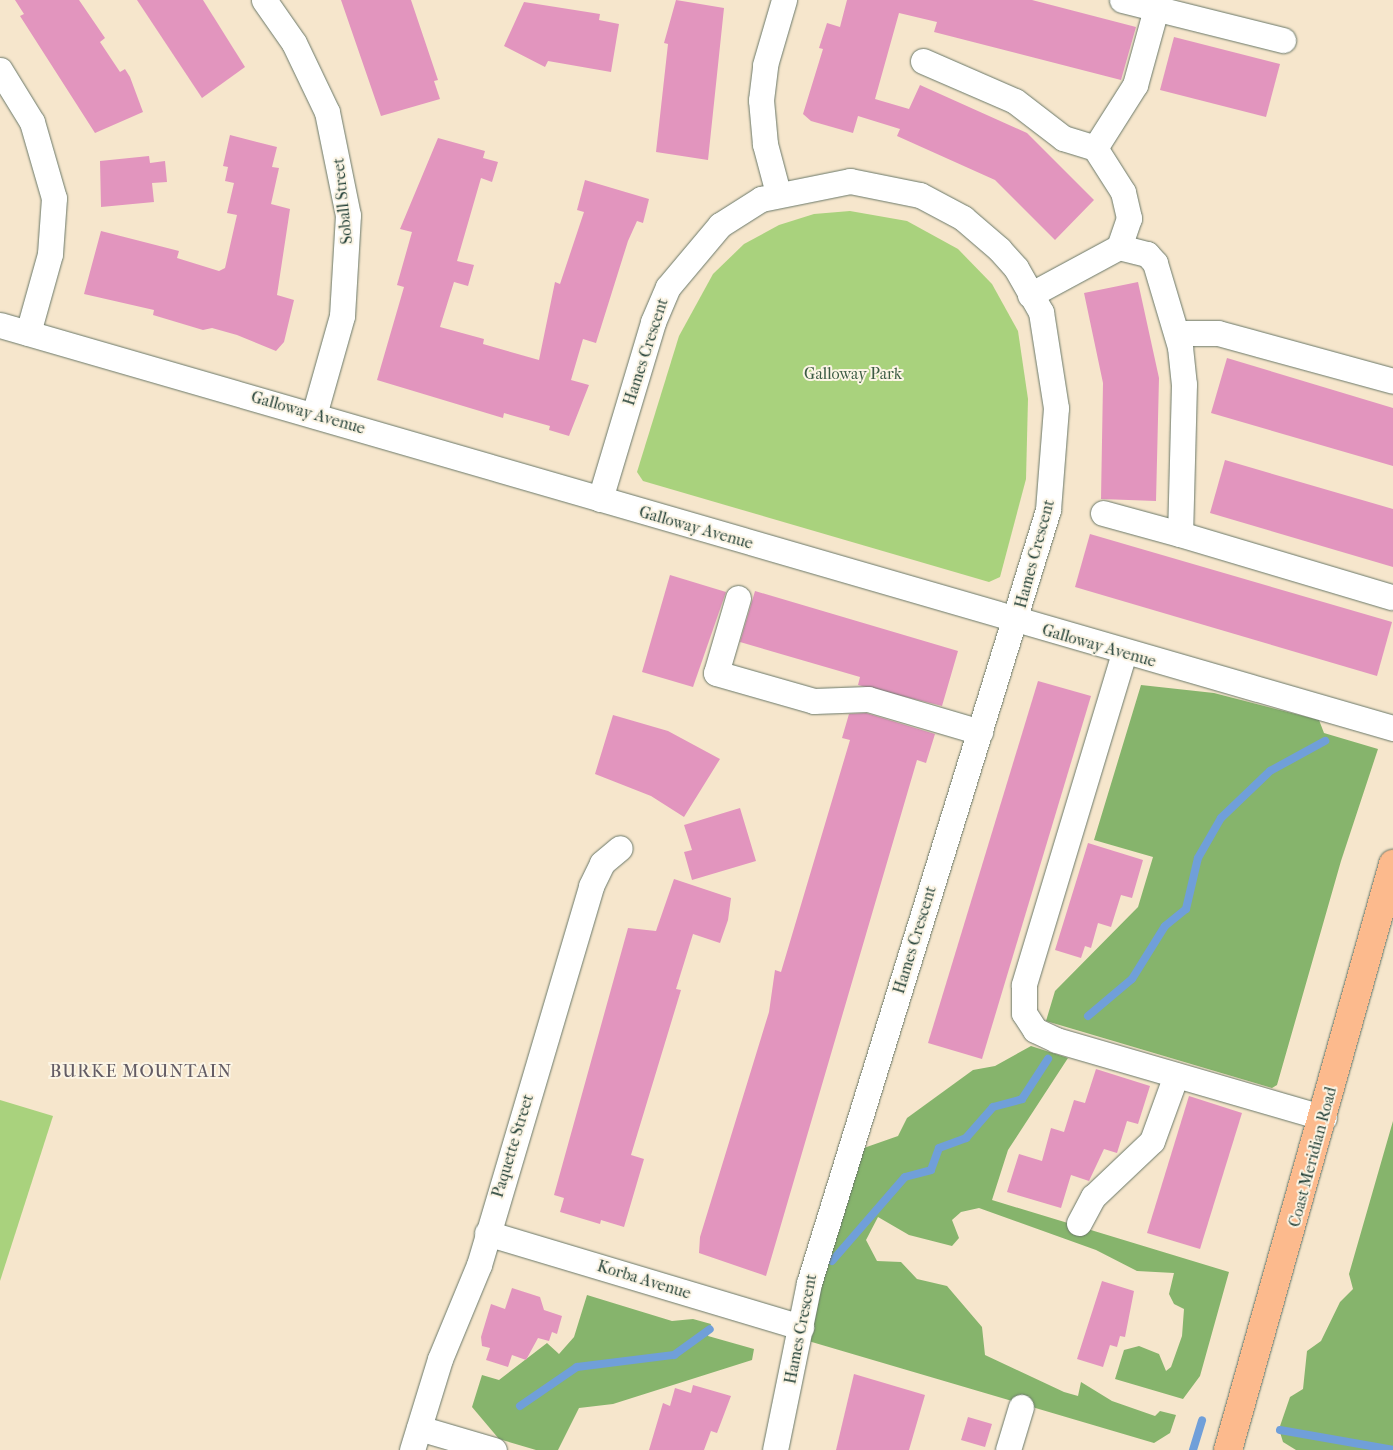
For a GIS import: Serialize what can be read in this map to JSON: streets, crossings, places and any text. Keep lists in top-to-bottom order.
{
  "streets": {
    "main road": ["Coast Meridian Road"],
    "street": [
      "Soball Street",
      "Hames Crescent",
      "Galloway Avenue",
      "Paquette Street",
      "Korba Avenue"
    ]
  },
  "crossings": [
    ["Soball Street", "Galloway Avenue"],
    ["Hames Crescent", "Galloway Avenue"],
    ["Hames Crescent", "Korba Avenue"],
    ["Paquette Street", "Korba Avenue"]
  ],
  "districts": ["BURKE MOUNTAIN"],
  "parks": ["Galloway Park"]
}
